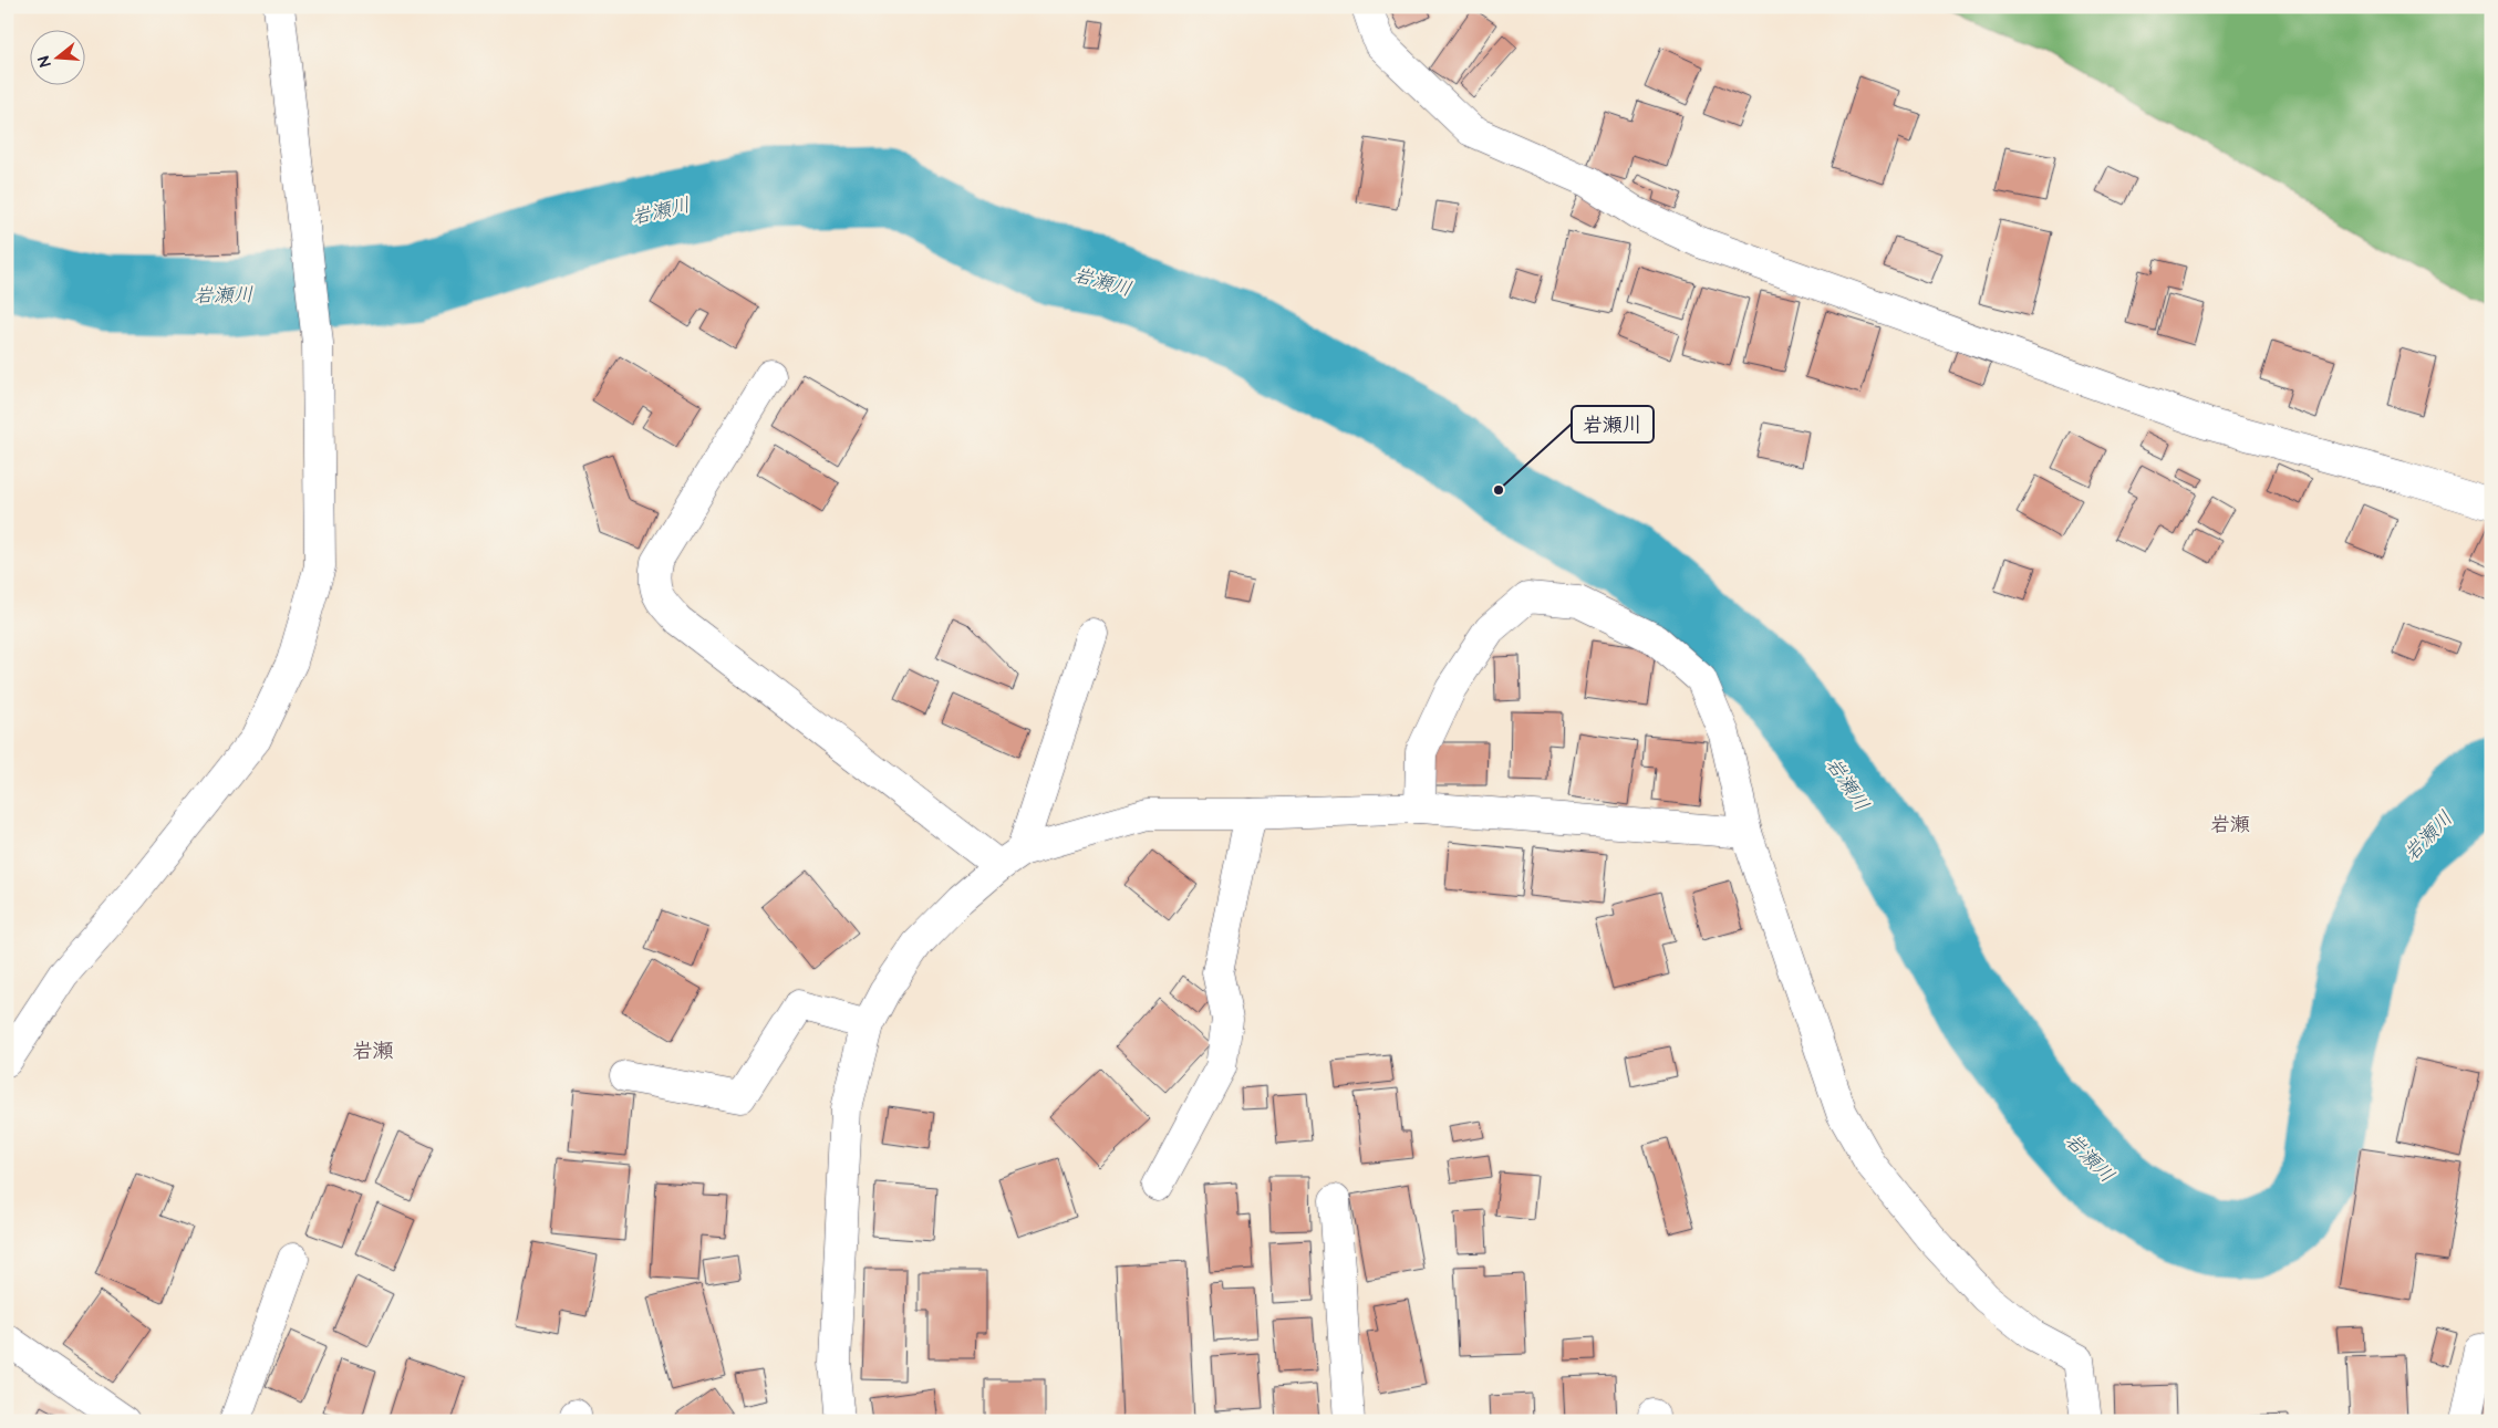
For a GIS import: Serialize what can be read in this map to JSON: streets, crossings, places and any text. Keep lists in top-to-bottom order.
{
  "districts": ["岩瀬", "岩瀬"],
  "water": ["岩瀬川"],
  "places": ["岩瀬川"],
  "north": "left"
}
